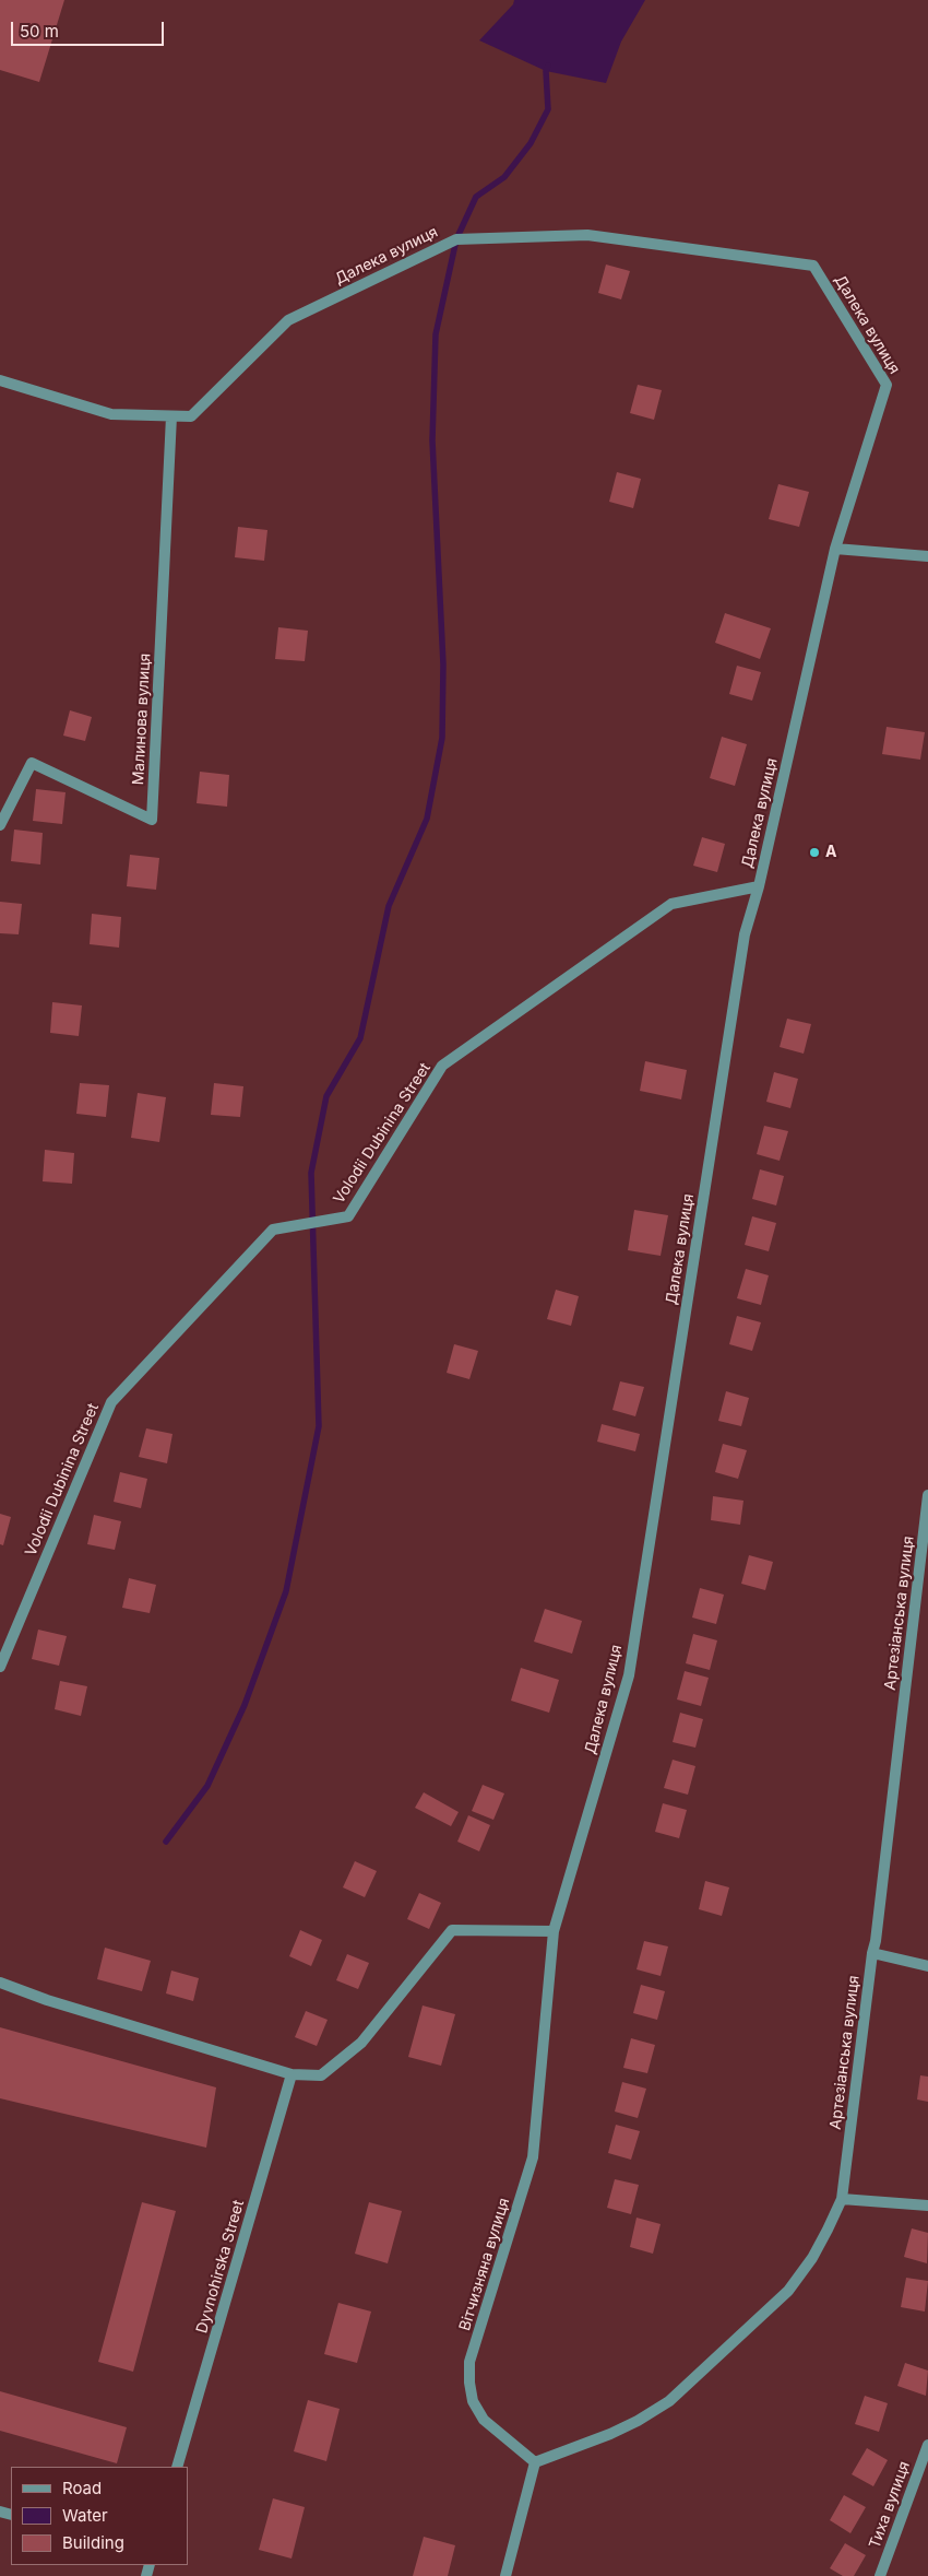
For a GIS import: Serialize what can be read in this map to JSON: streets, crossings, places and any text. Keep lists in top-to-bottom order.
{
  "streets": {
    "street": [
      "Далека вулиця",
      "Малинова вулиця",
      "Volodii Dubinina Street",
      "Артезіанська вулиця",
      "Вітчизняна вулиця",
      "Dyvnohirska Street",
      "Тиха вулиця"
    ]
  },
  "crossings": [
    ["Далека вулиця", "Малинова вулиця"],
    ["Далека вулиця", "Volodii Dubinina Street"],
    ["Далека вулиця", "Вітчизняна вулиця"],
    ["Артезіанська вулиця", "Вітчизняна вулиця"]
  ],
  "places": ["А"],
  "legend": ["Road", "Water", "Building"],
  "scale_bar": "50 m"
}
